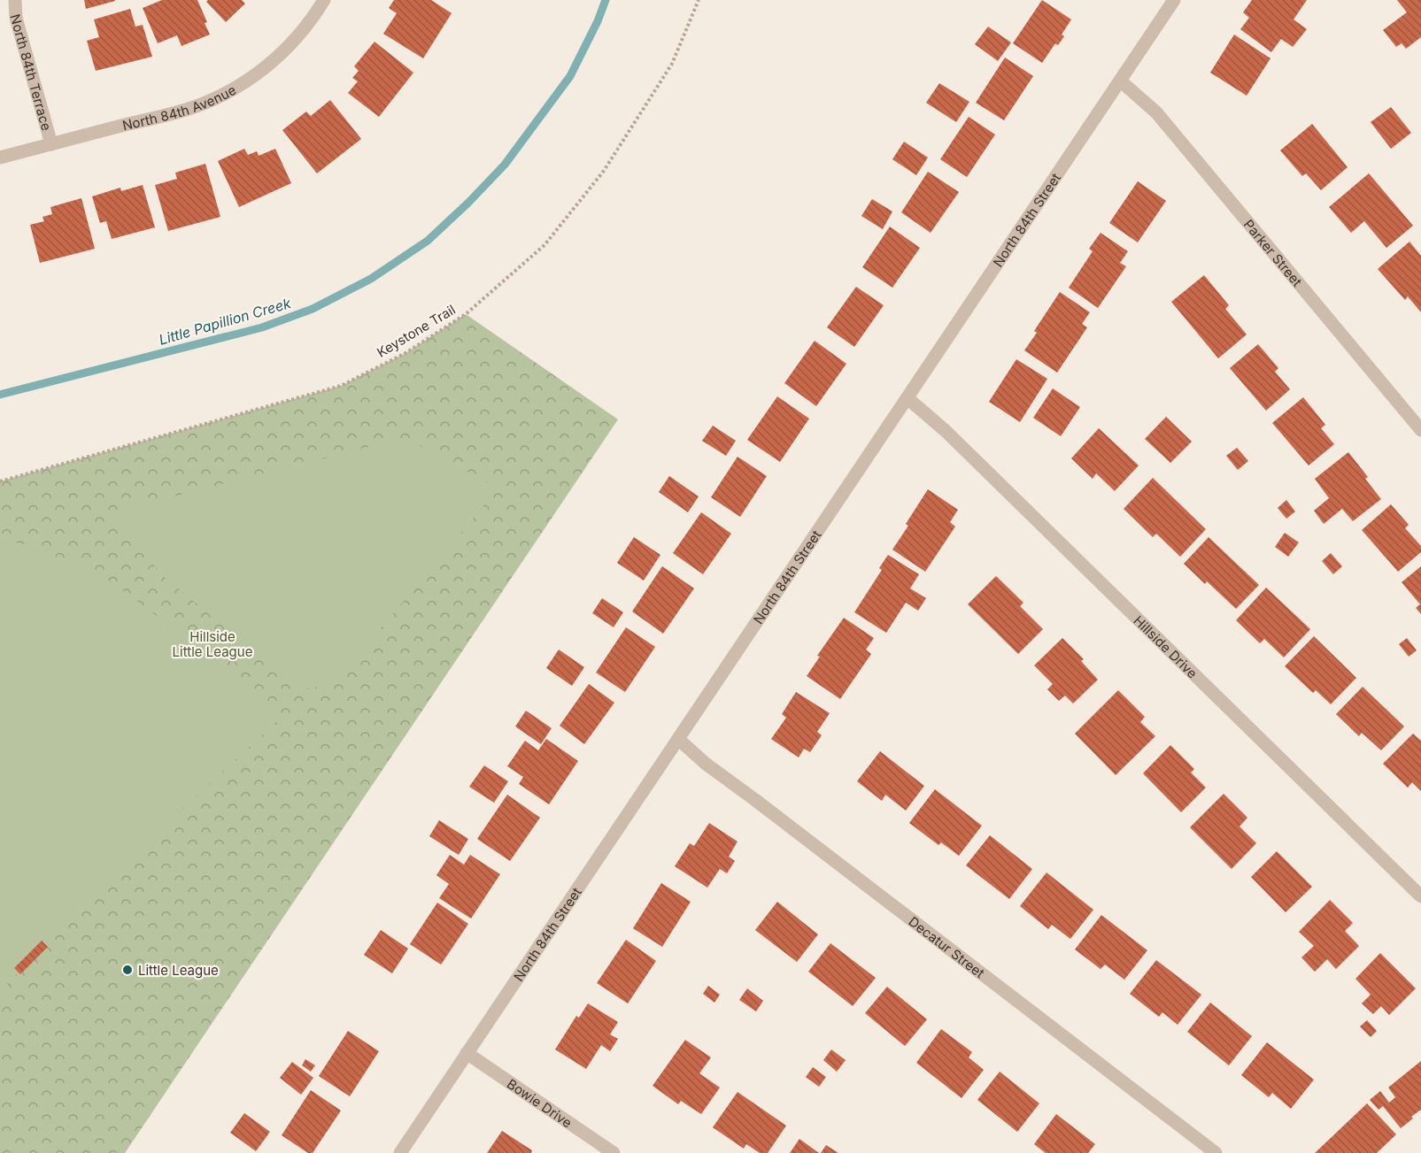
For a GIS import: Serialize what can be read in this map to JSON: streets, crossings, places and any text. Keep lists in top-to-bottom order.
{
  "streets": {
    "street": [
      "North 84th Terrace",
      "North 84th Avenue",
      "North 84th Street",
      "Parker Street",
      "Hillside Drive",
      "Decatur Street",
      "Bowie Drive"
    ],
    "path": ["Keystone Trail"]
  },
  "crossings": [
    ["North 84th Terrace", "North 84th Avenue"],
    ["North 84th Street", "Parker Street"],
    ["North 84th Street", "Hillside Drive"],
    ["North 84th Street", "Decatur Street"],
    ["North 84th Street", "Bowie Drive"]
  ],
  "water": ["Little Papillion Creek"],
  "parks": ["Hillside Little League"],
  "places": ["Little League"]
}
